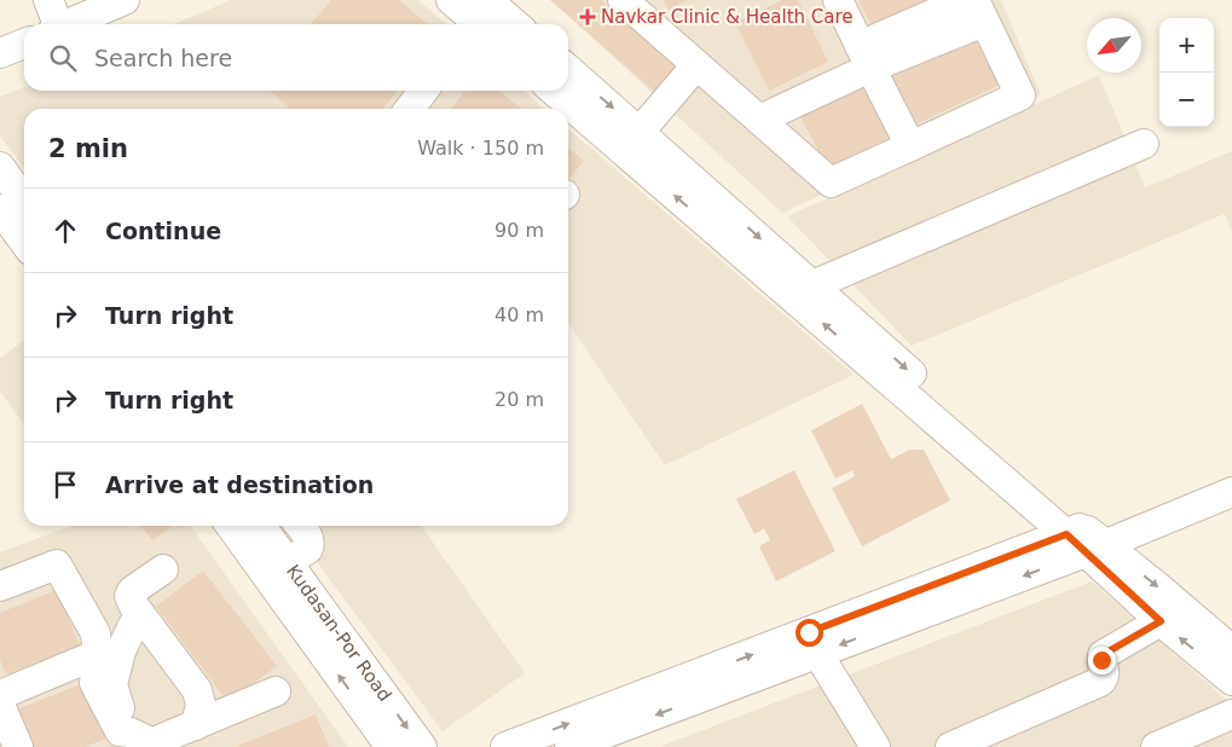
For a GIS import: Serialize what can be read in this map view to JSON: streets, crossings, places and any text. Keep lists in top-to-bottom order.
{
  "streets": {
    "street": ["Kudasan-Por Road"]
  },
  "places": {
    "health": ["Navkar Clinic & Health Care"]
  },
  "north": "bottom left",
  "page": {
    "map_buttons": ["+", "−"],
    "search": "Search here",
    "heading": ["2 min", "Walk · 150 m"],
    "list": [
      ["Continue", "90 m"],
      ["Turn right", "40 m"],
      ["Turn right", "20 m"],
      "Arrive at destination"
    ]
  }
}
